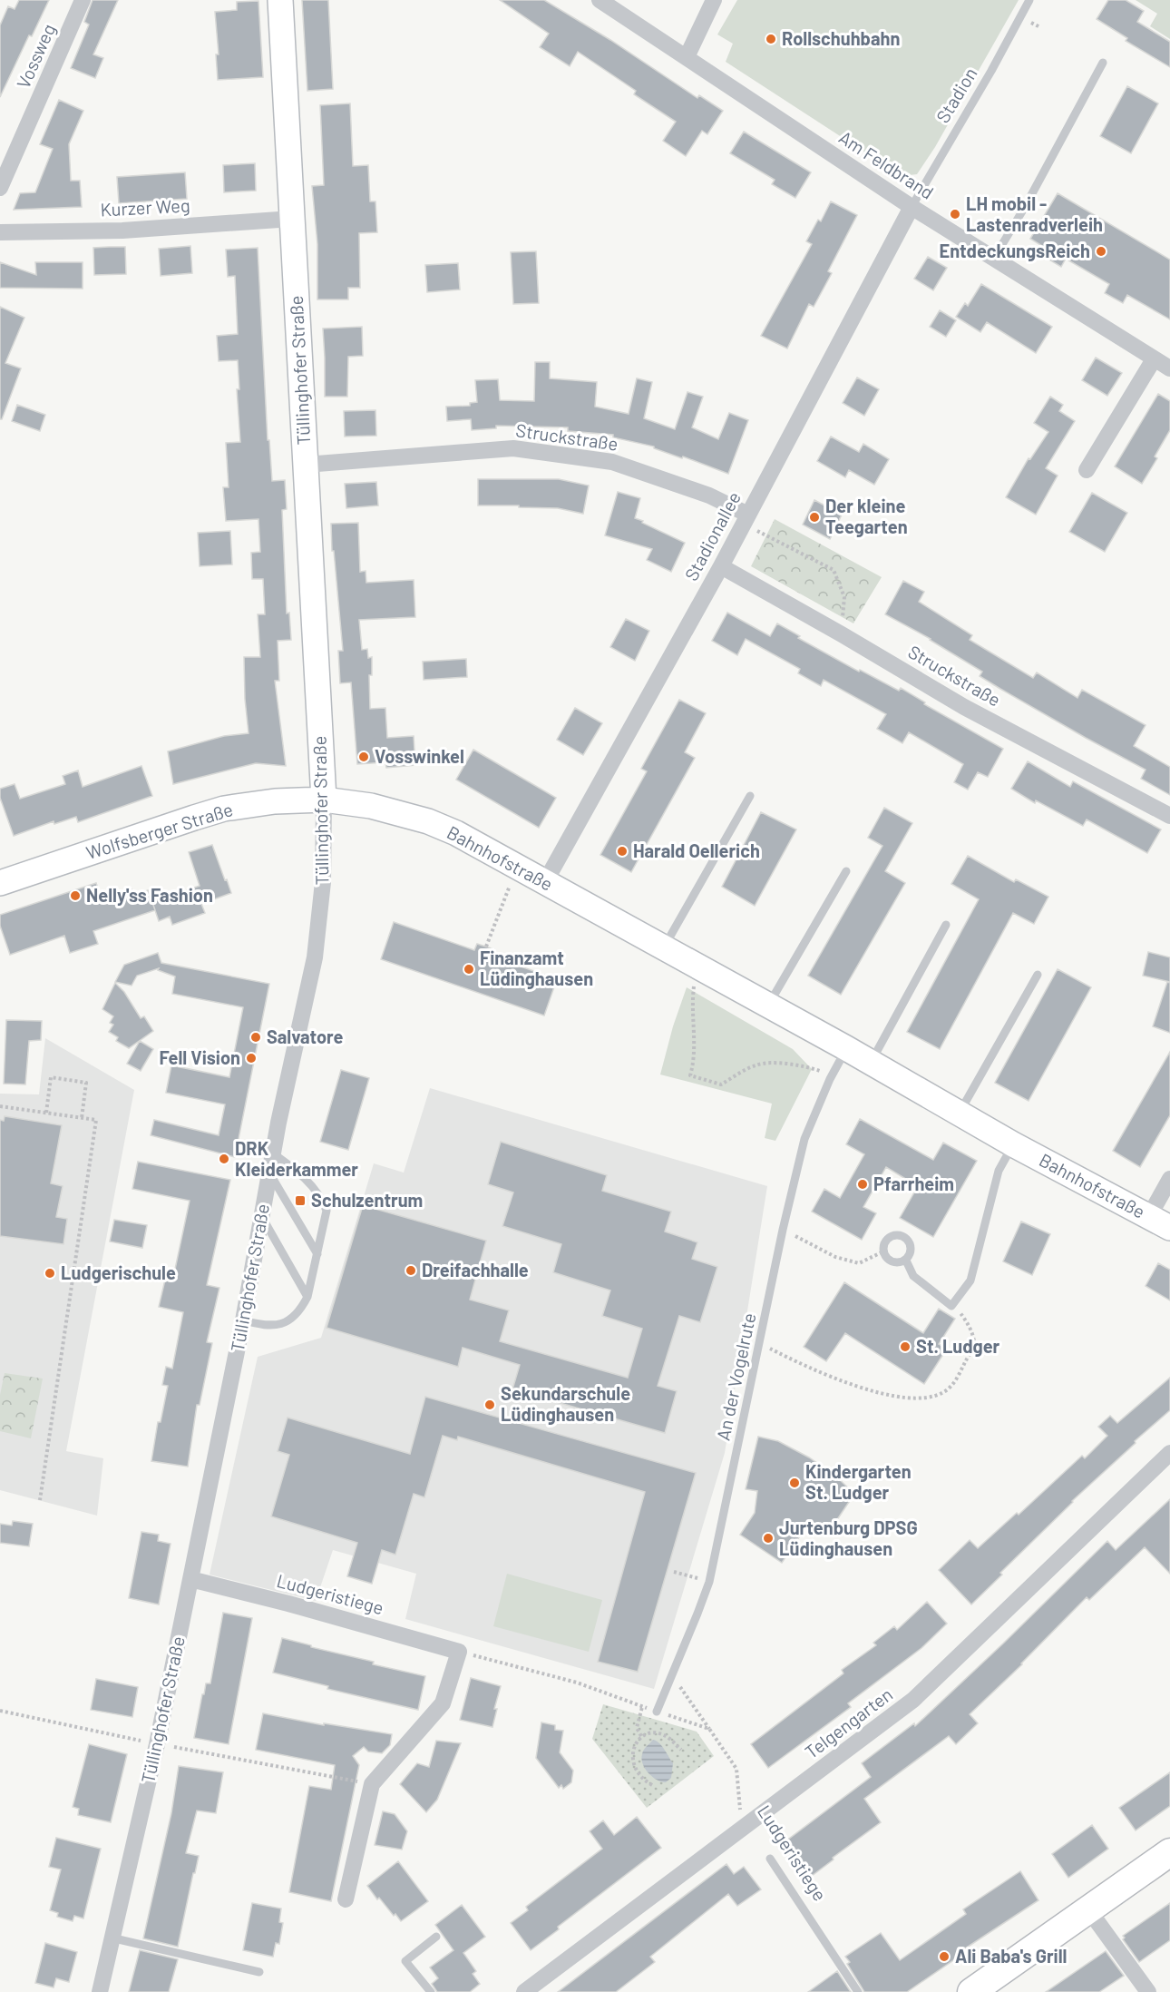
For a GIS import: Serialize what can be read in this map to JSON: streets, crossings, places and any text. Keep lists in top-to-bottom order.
{
  "streets": {
    "main road": ["Tüllinghofer Straße", "Wolfsberger Straße", "Bahnhofstraße"],
    "street": [
      "Vossweg",
      "Am Feldbrand",
      "Kurzer Weg",
      "Struckstraße",
      "Stadionallee",
      "Ludgeristiege",
      "Telgengarten"
    ],
    "lane": ["Stadion", "An der Vogelrute"]
  },
  "crossings": [
    ["Stadion", "Am Feldbrand"],
    ["Stadion", "Stadionallee"],
    ["Am Feldbrand", "Stadionallee"],
    ["Kurzer Weg", "Tüllinghofer Straße"],
    ["Tüllinghofer Straße", "Struckstraße"],
    ["Tüllinghofer Straße", "Wolfsberger Straße"],
    ["Tüllinghofer Straße", "Bahnhofstraße"],
    ["Tüllinghofer Straße", "Ludgeristiege"],
    ["Struckstraße", "Stadionallee"],
    ["Stadionallee", "Bahnhofstraße"],
    ["Wolfsberger Straße", "Bahnhofstraße"],
    ["Bahnhofstraße", "An der Vogelrute"],
    ["An der Vogelrute", "Ludgeristiege"],
    ["Ludgeristiege", "Telgengarten"]
  ],
  "places": {
    "other": [
      "Rollschuhbahn",
      "LH mobil - Lastenradverleih",
      "EntdeckungsReich",
      "Der kleine Teegarten",
      "Vosswinkel",
      "Harald Oellerich",
      "Nelly'ss Fashion",
      "Finanzamt Lüdinghausen",
      "Salvatore",
      "Fell Vision",
      "DRK Kleiderkammer",
      "Pfarrheim",
      "Dreifachhalle",
      "Ludgerischule",
      "St. Ludger",
      "Sekundarschule Lüdinghausen",
      "Kindergarten St. Ludger",
      "Jurtenburg DPSG Lüdinghausen",
      "Ali Baba's Grill"
    ],
    "transit": ["Schulzentrum"]
  }
}
